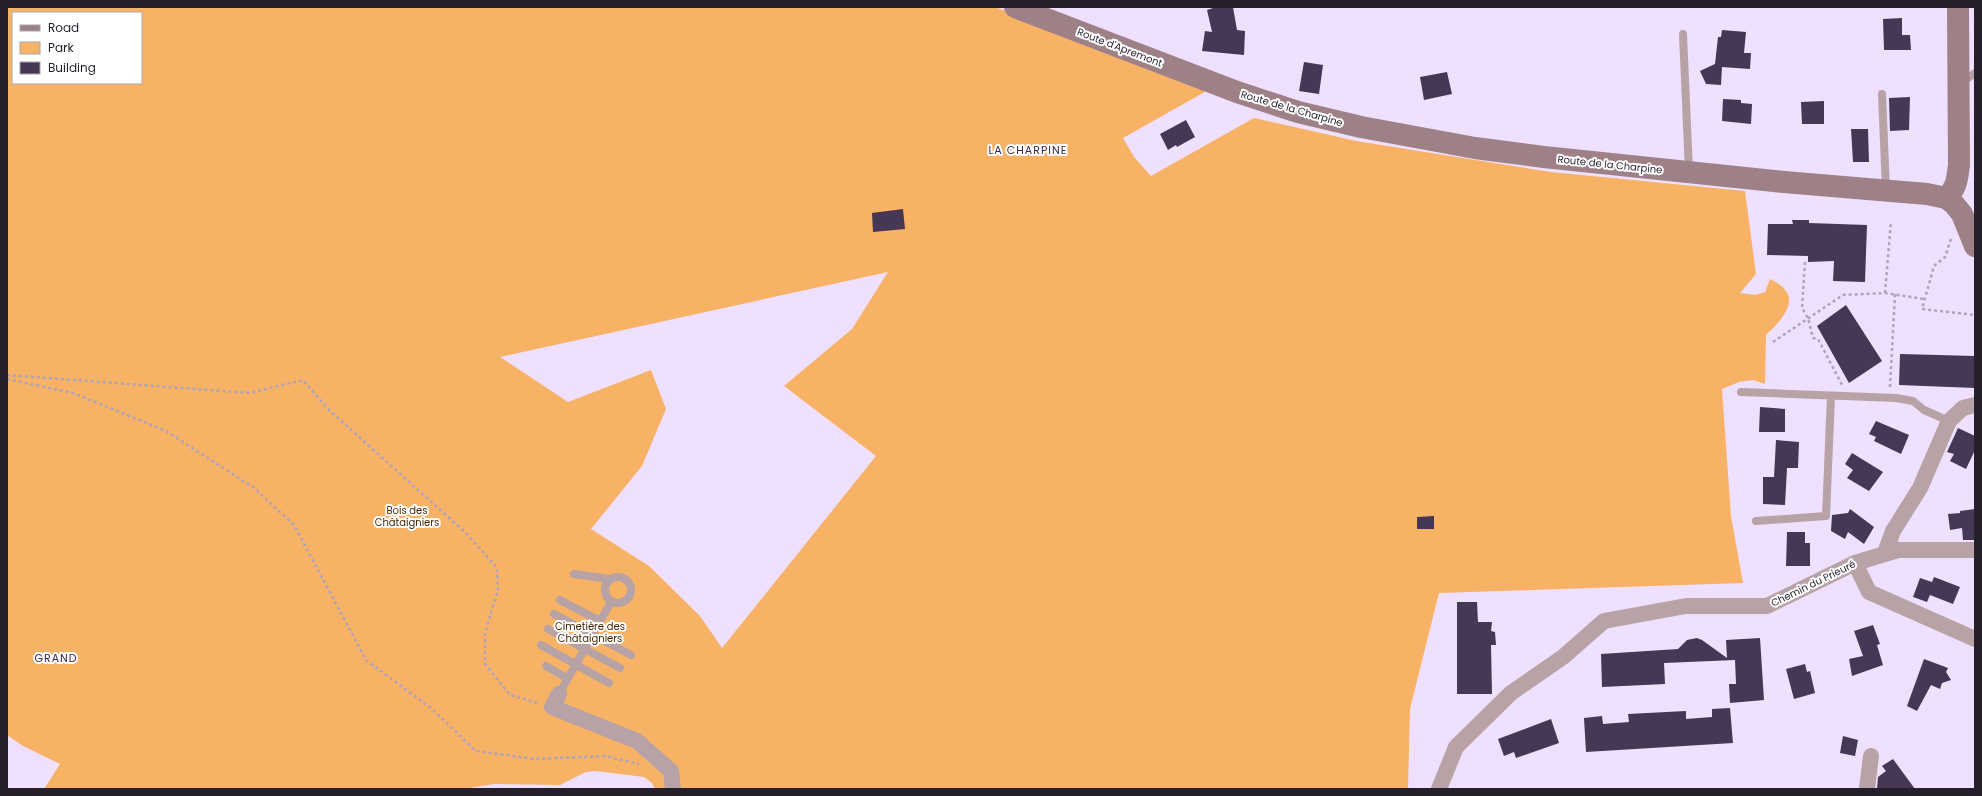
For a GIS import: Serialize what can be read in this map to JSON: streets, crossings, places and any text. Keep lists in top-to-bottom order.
{
  "streets": {
    "main road": ["Route d'Apremont", "Route de la Charpine"],
    "street": ["Chemin du Prieuré"]
  },
  "crossings": [
    ["Route d'Apremont", "Route de la Charpine"]
  ],
  "districts": ["LA CHARPINE", "GRAND"],
  "parks": ["Bois des Châtaigniers", "Cimetière des Châtaigniers"],
  "legend": ["Road", "Park", "Building"]
}
